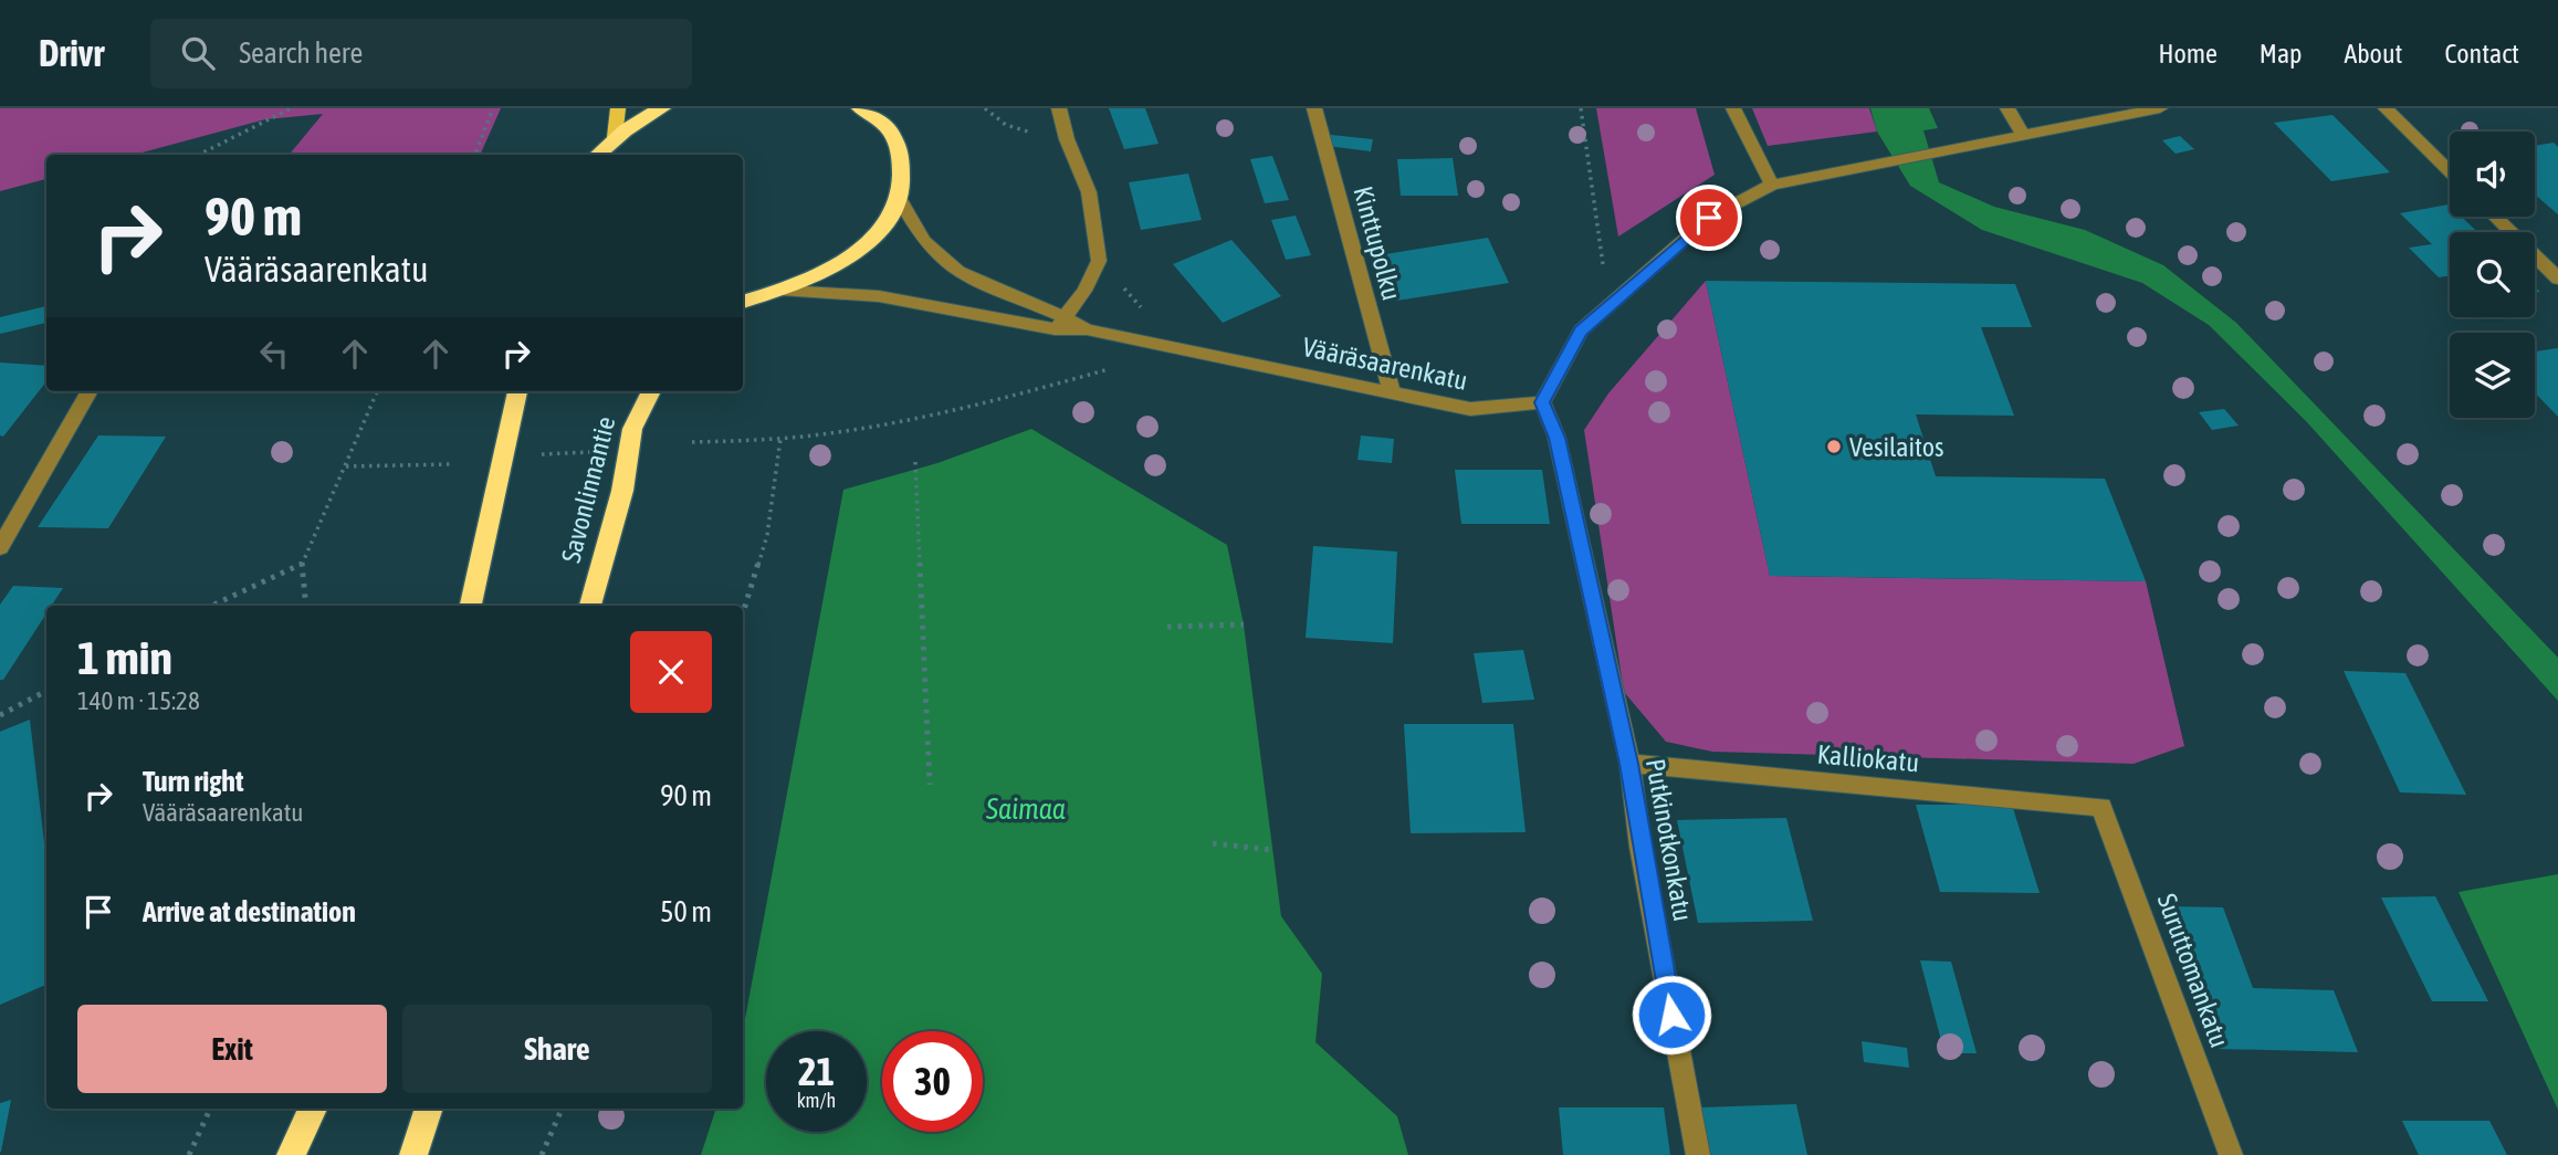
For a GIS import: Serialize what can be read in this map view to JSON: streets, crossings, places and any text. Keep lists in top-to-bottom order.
{
  "streets": {
    "highway": ["Savonlinnantie"],
    "street": [
      "Kinttupolku",
      "Vääräsaarenkatu",
      "Kalliokatu",
      "Putkinotkonkatu",
      "Suruttomankatu"
    ]
  },
  "crossings": [
    ["Kinttupolku", "Vääräsaarenkatu"],
    ["Vääräsaarenkatu", "Putkinotkonkatu"],
    ["Kalliokatu", "Putkinotkonkatu"],
    ["Kalliokatu", "Suruttomankatu"]
  ],
  "water": ["Saimaa"],
  "places": ["Vesilaitos"],
  "page": {
    "header": "Drivr",
    "search": "Search here",
    "nav": [
      "Home",
      "Map",
      "About",
      "Contact"
    ],
    "turn": ["90 m", "Vääräsaarenkatu"],
    "heading": ["1 min", "140 m · 15:28"],
    "list": [
      {
        "name": "Turn right",
        "note": "Vääräsaarenkatu",
        "value": "90 m"
      },
      {
        "name": "Arrive at destination",
        "value": "50 m"
      }
    ],
    "buttons": ["Exit", "Share"],
    "speed": "21 km/h",
    "limit": "30"
  }
}
